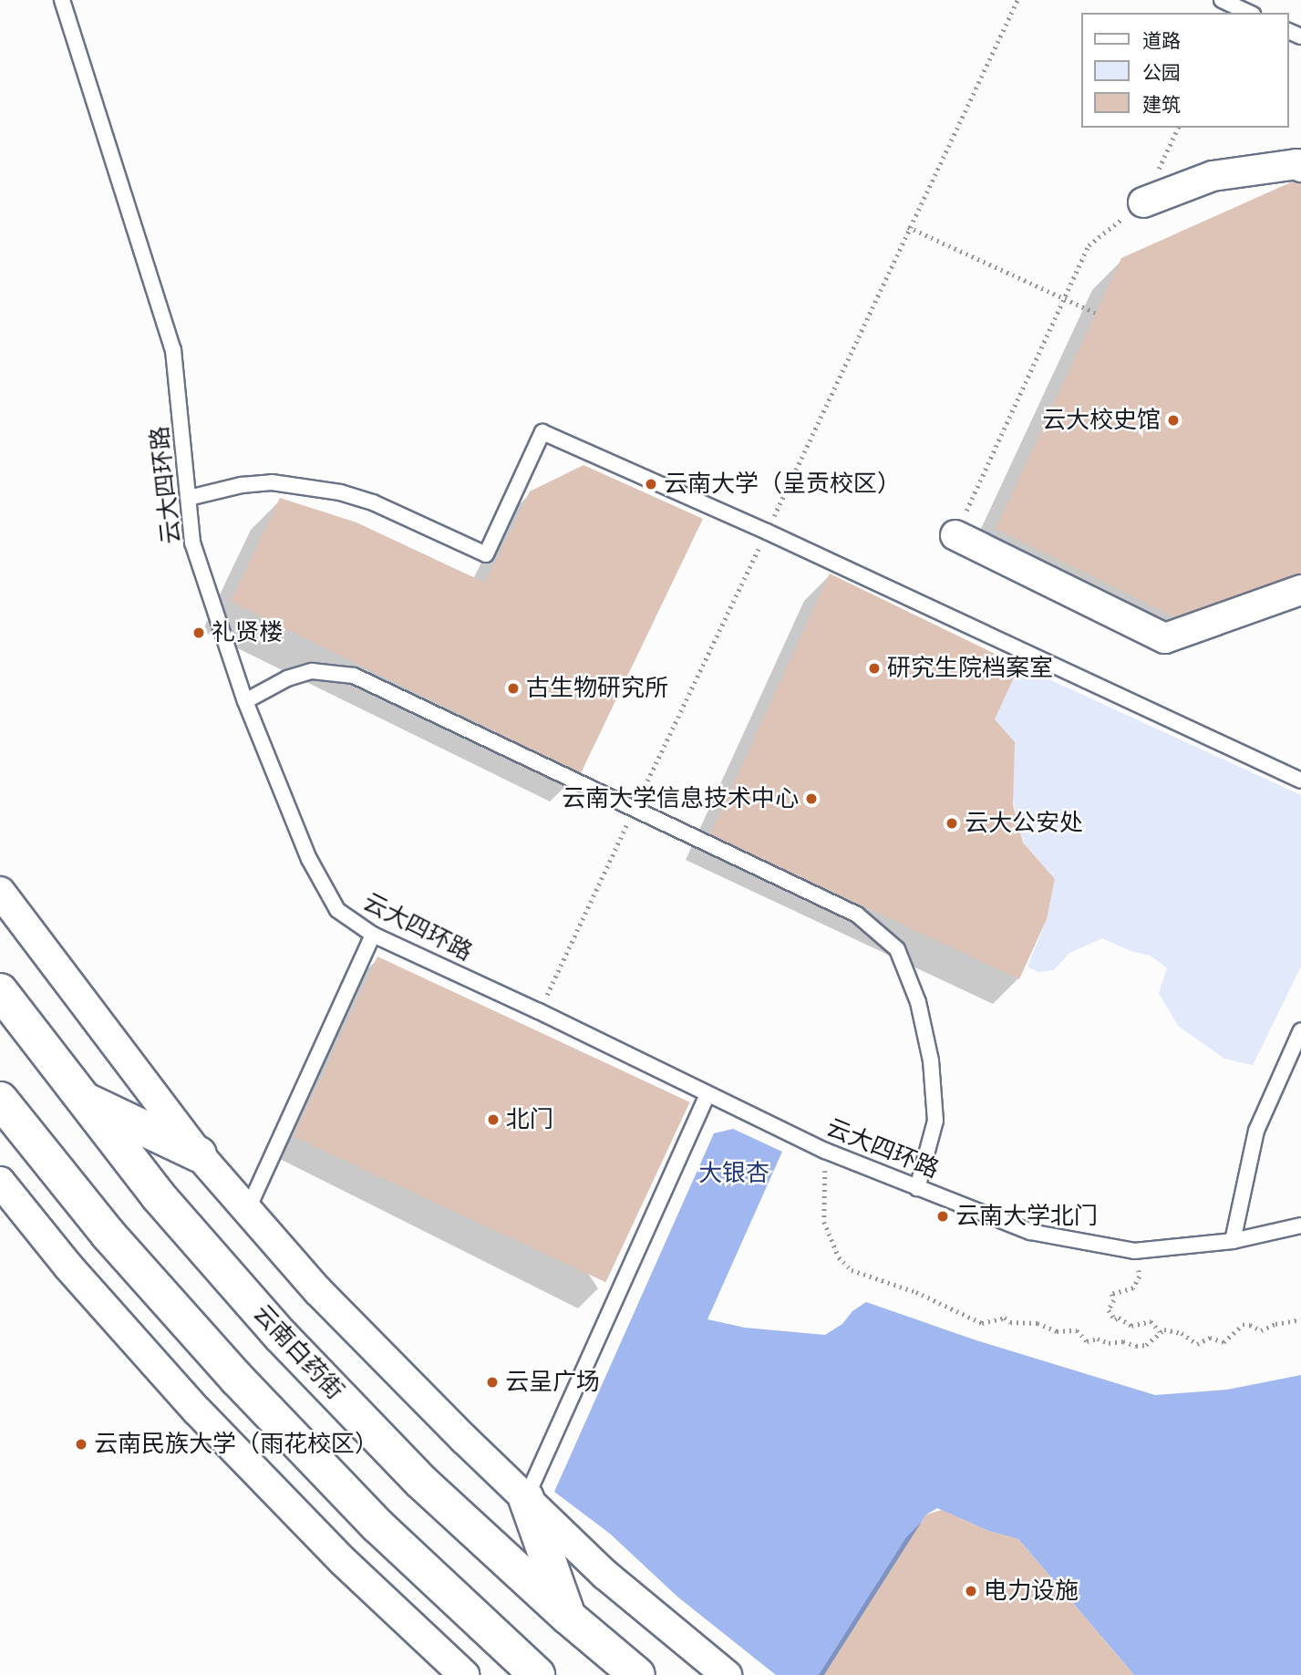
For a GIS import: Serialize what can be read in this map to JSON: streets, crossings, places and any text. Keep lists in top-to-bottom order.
{
  "streets": {
    "main road": ["云南白药街"],
    "lane": ["云大四环路"]
  },
  "parks": ["大银杏"],
  "places": [
    "云大校史馆",
    "云南大学（呈贡校区）",
    "礼贤楼",
    "研究生院档案室",
    "古生物研究所",
    "云南大学信息技术中心",
    "云大公安处",
    "北门",
    "云南大学北门",
    "云呈广场",
    "云南民族大学（雨花校区）",
    "电力设施"
  ],
  "legend": ["道路", "公园", "建筑"]
}
